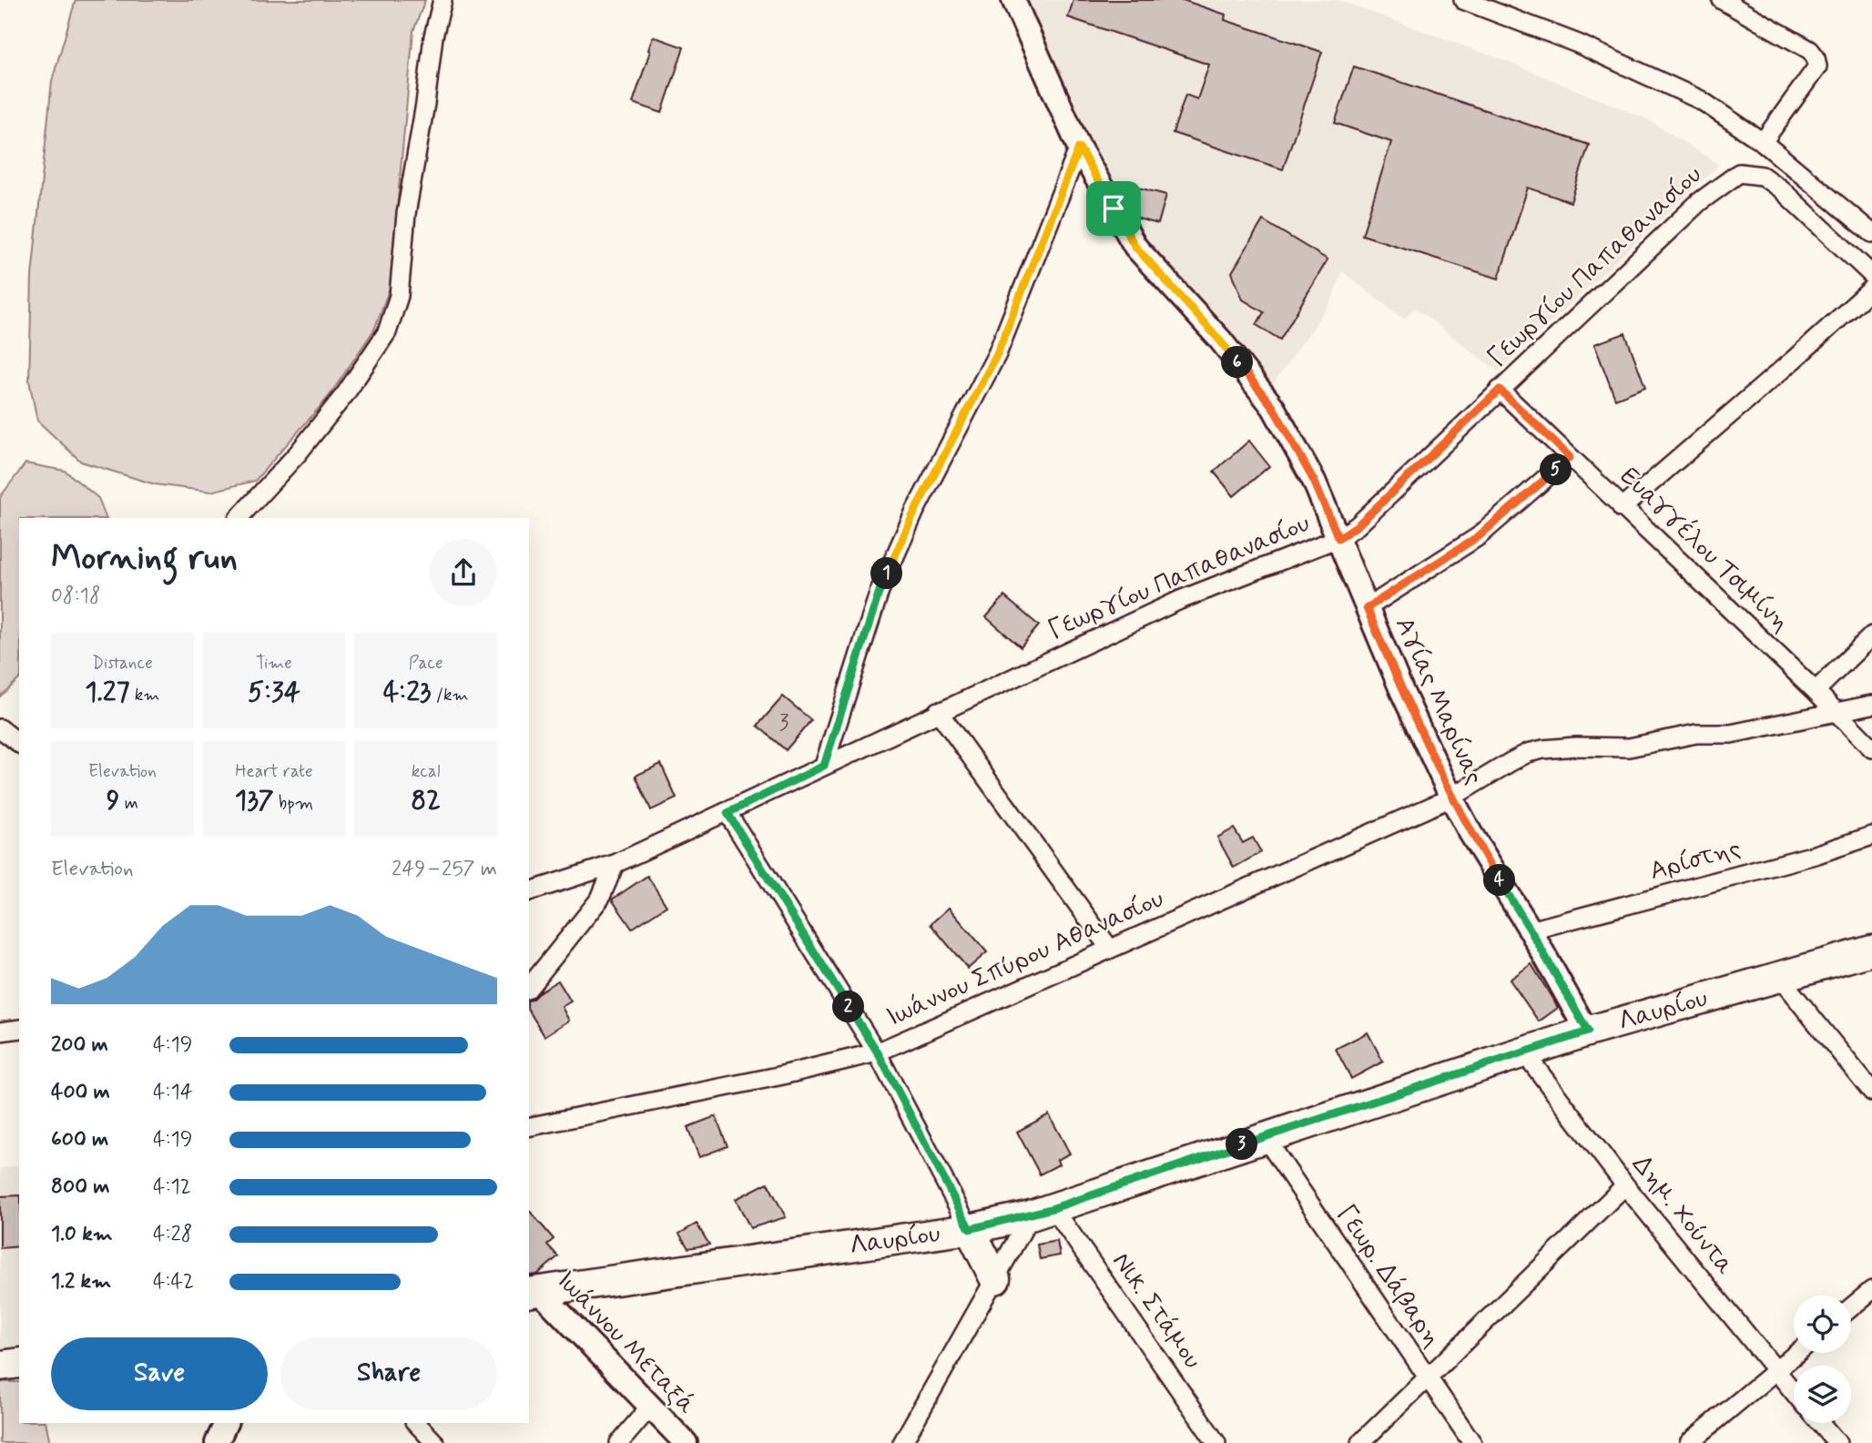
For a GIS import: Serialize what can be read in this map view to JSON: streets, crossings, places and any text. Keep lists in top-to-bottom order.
{
  "streets": {
    "main road": ["Λαυρίου"],
    "street": [
      "Γεωργίου Παπαθανασίου",
      "Ευαγγέλου Τσιμίνη",
      "Αγίας Μαρίνας",
      "Αρίστης",
      "Ιωάννου Σπύρου Αθανασίου",
      "Δημ. Χούντα",
      "Γεωρ. Δάβαρη",
      "Νικ. Στάμου",
      "Ιωάννου Μεταξά"
    ]
  },
  "crossings": [
    ["Γεωργίου Παπαθανασίου", "Ευαγγέλου Τσιμίνη"],
    ["Γεωργίου Παπαθανασίου", "Αγίας Μαρίνας"],
    ["Ευαγγέλου Τσιμίνη", "Ιωάννου Σπύρου Αθανασίου"],
    ["Αγίας Μαρίνας", "Αρίστης"],
    ["Αγίας Μαρίνας", "Ιωάννου Σπύρου Αθανασίου"],
    ["Αγίας Μαρίνας", "Λαυρίου"],
    ["Λαυρίου", "Δημ. Χούντα"],
    ["Λαυρίου", "Γεωρ. Δάβαρη"],
    ["Λαυρίου", "Νικ. Στάμου"],
    ["Λαυρίου", "Ιωάννου Μεταξά"]
  ],
  "house_numbers": ["3"],
  "page": {
    "pins": [
      "6",
      "5",
      "1",
      "4",
      "2",
      "3"
    ],
    "heading": ["Morning run", "08:18"],
    "stats": [
      ["Distance", "1.27 km"],
      ["Time", "5:34"],
      ["Pace", "4:23 /km"],
      ["Elevation", "9 m"],
      ["Heart rate", "137 bpm"],
      ["kcal", "82"]
    ],
    "chart": ["Elevation", "249–257 m"],
    "list": [
      {
        "name": "200 m",
        "note": "4:19"
      },
      {
        "name": "400 m",
        "note": "4:14"
      },
      {
        "name": "600 m",
        "note": "4:19"
      },
      {
        "name": "800 m",
        "note": "4:12"
      },
      {
        "name": "1.0 km",
        "note": "4:28"
      },
      {
        "name": "1.2 km",
        "note": "4:42"
      }
    ],
    "buttons": ["Save", "Share"]
  }
}
